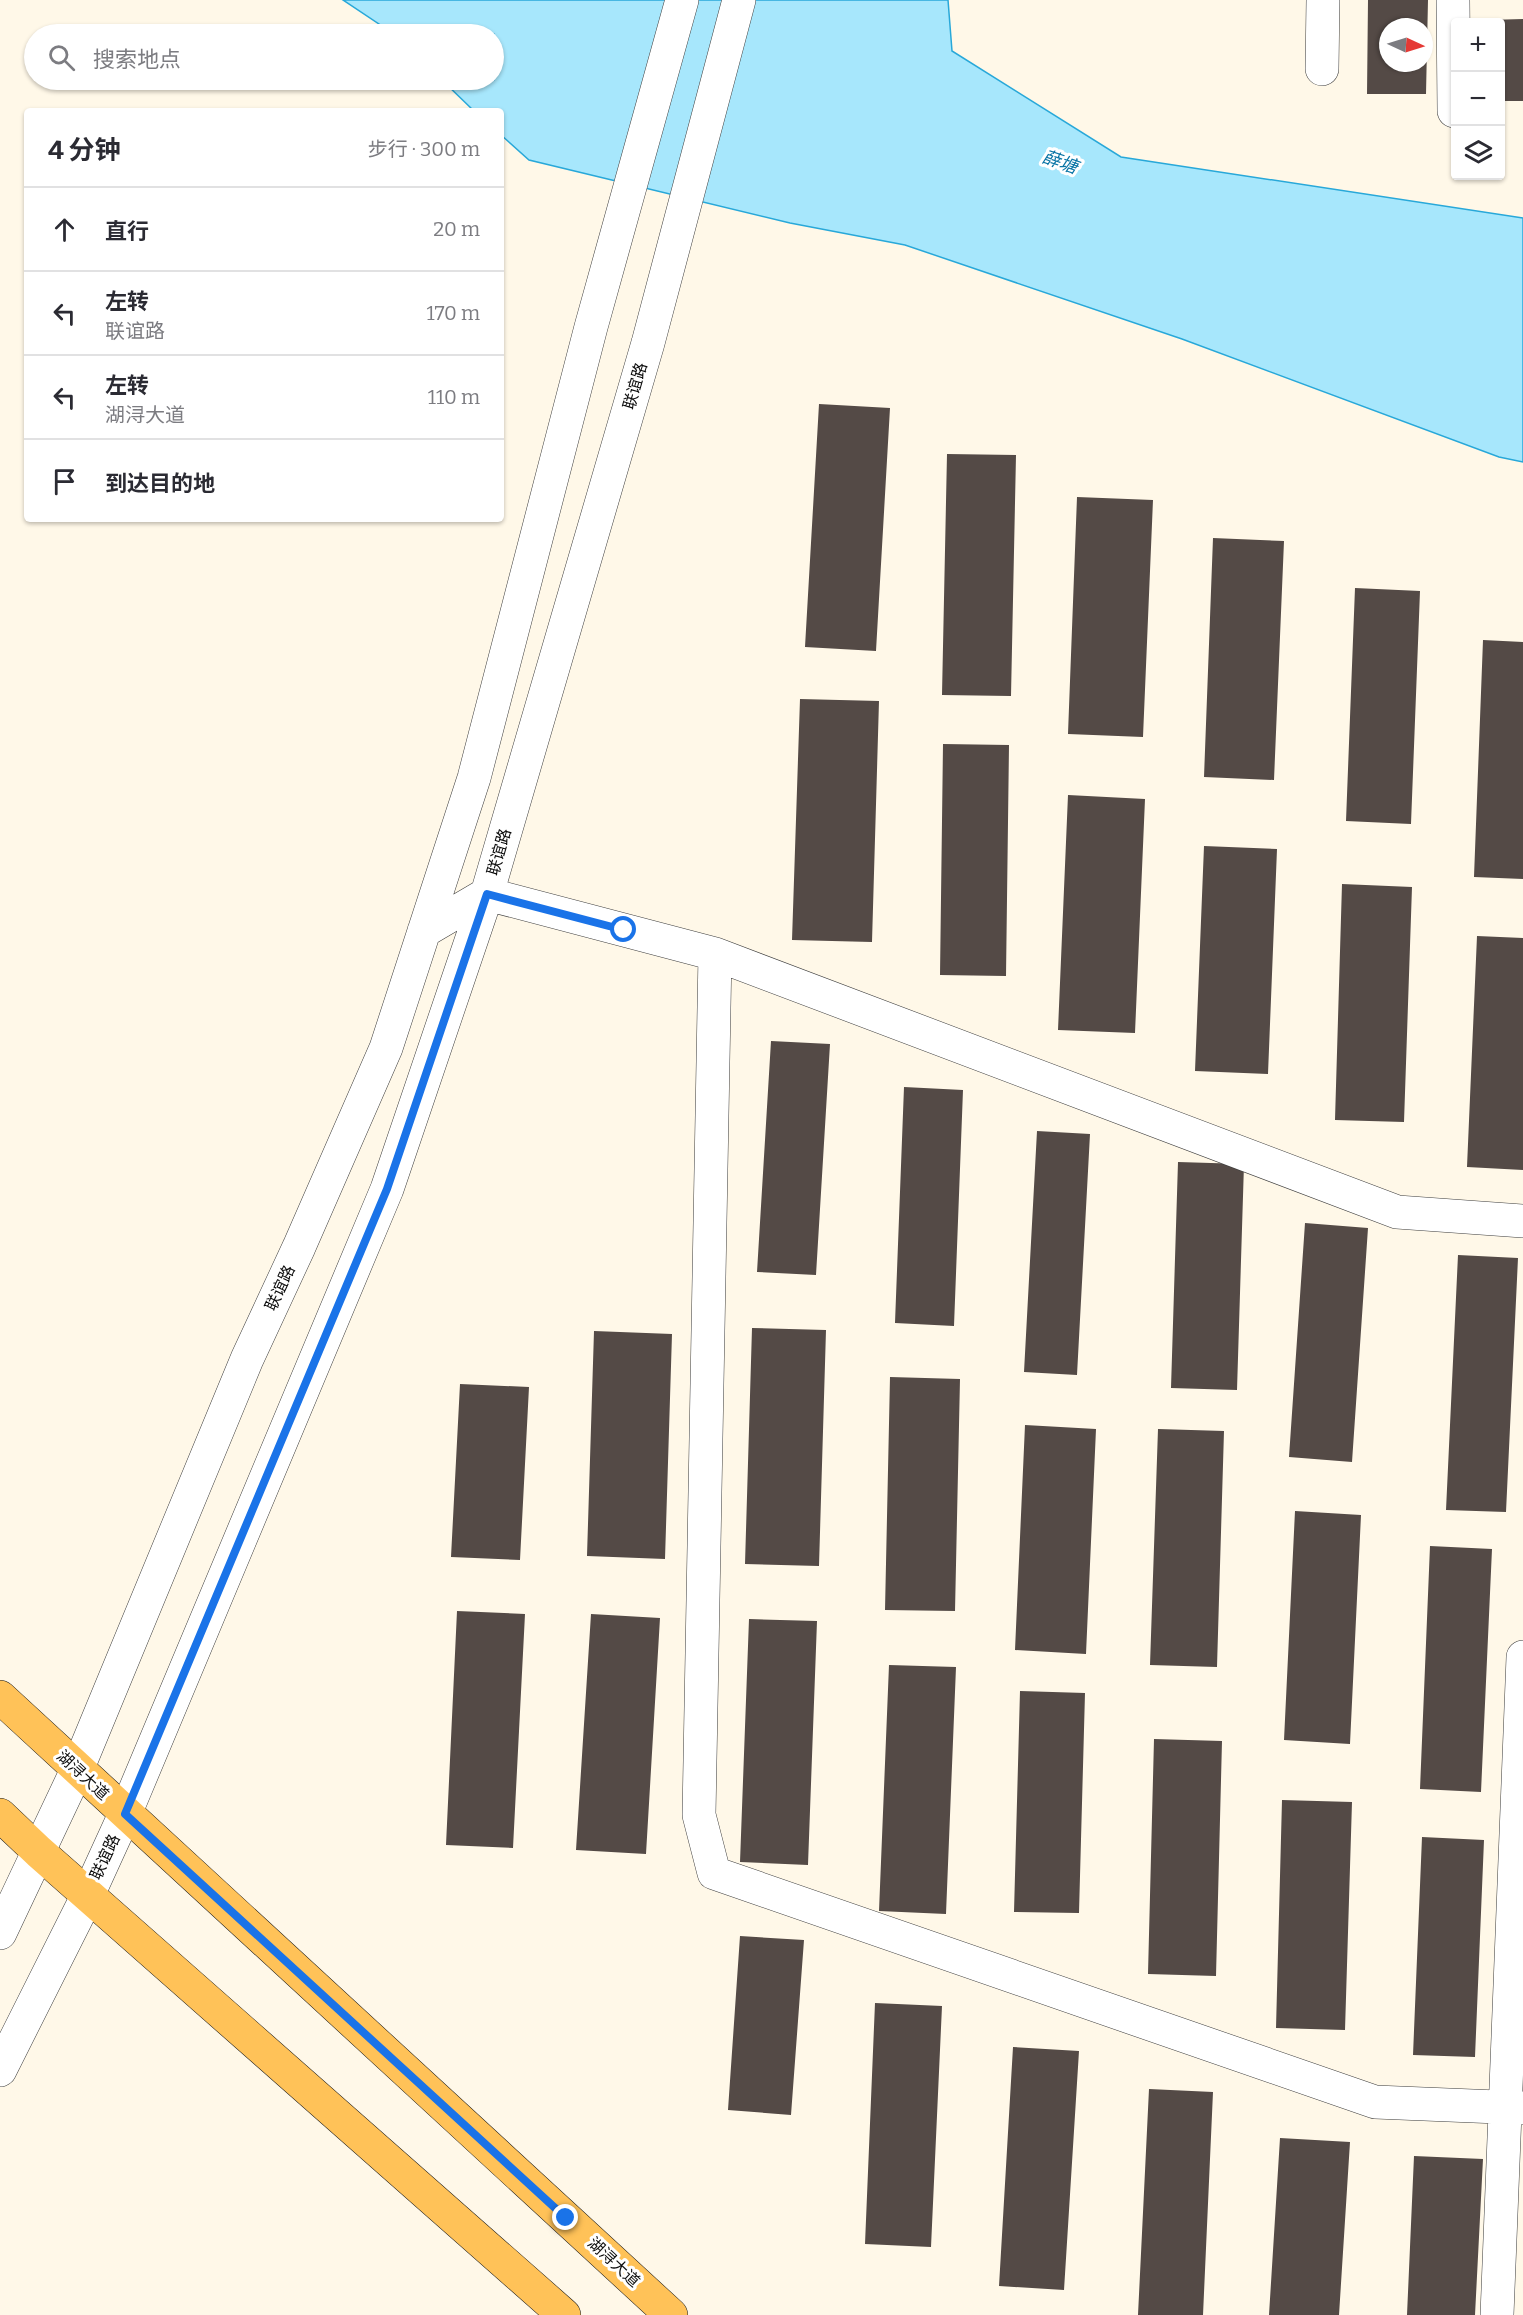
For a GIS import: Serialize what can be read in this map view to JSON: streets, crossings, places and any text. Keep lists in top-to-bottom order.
{
  "streets": {
    "main road": ["湖浔大道"],
    "street": ["联谊路"]
  },
  "crossings": [
    ["联谊路", "湖浔大道"]
  ],
  "water": ["薛塘"],
  "north": "right",
  "page": {
    "map_buttons": ["+", "−"],
    "search": "搜索地点",
    "heading": ["4 分钟", "步行 · 300 m"],
    "list": [
      ["直行", "20 m"],
      ["左转", "联谊路", "170 m"],
      ["左转", "湖浔大道", "110 m"],
      "到达目的地"
    ]
  }
}
